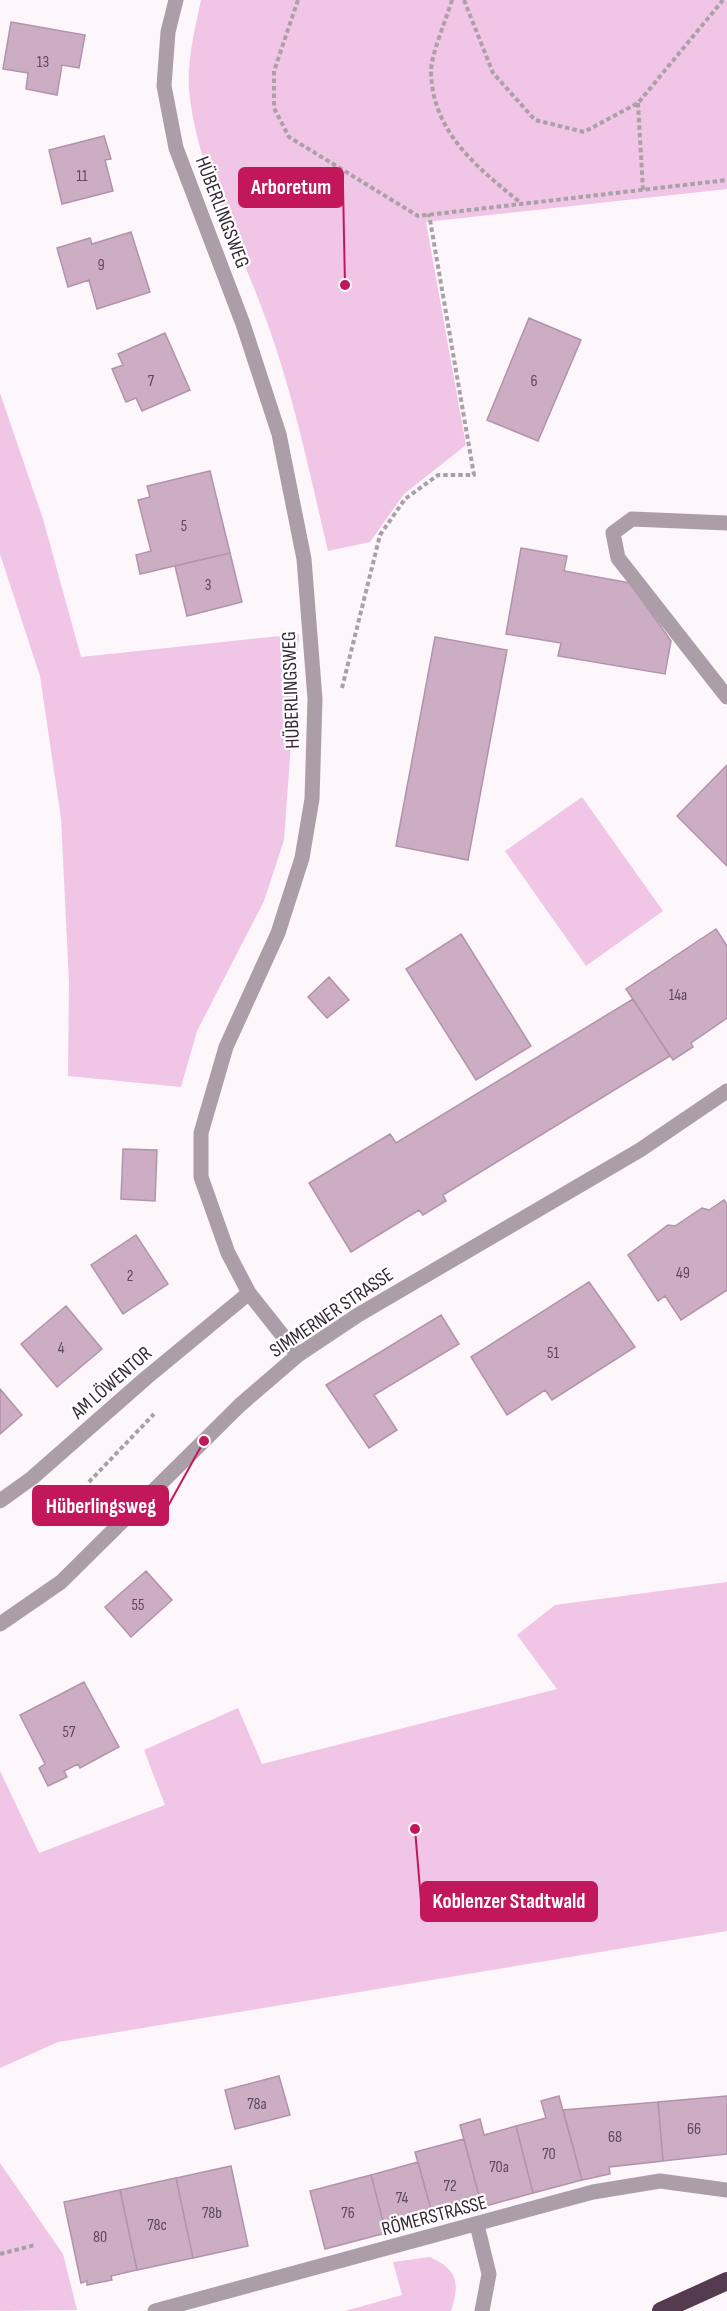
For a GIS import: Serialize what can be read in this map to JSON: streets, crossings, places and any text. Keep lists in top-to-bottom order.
{
  "streets": {
    "street": [
      "HÜBERLINGSWEG",
      "SIMMERNER STRASSE",
      "AM LÖWENTOR",
      "RÖMERSTRASSE"
    ]
  },
  "crossings": [
    ["HÜBERLINGSWEG", "SIMMERNER STRASSE"],
    ["HÜBERLINGSWEG", "AM LÖWENTOR"]
  ],
  "places": ["Arboretum", "Hüberlingsweg", "Koblenzer Stadtwald"],
  "house_numbers": [
    "13",
    "11",
    "9",
    "7",
    "6",
    "5",
    "3",
    "14a",
    "49",
    "2",
    "4",
    "51",
    "55",
    "57",
    "78a",
    "66",
    "68",
    "70",
    "70a",
    "72",
    "74",
    "78b",
    "76",
    "78c",
    "80"
  ]
}
